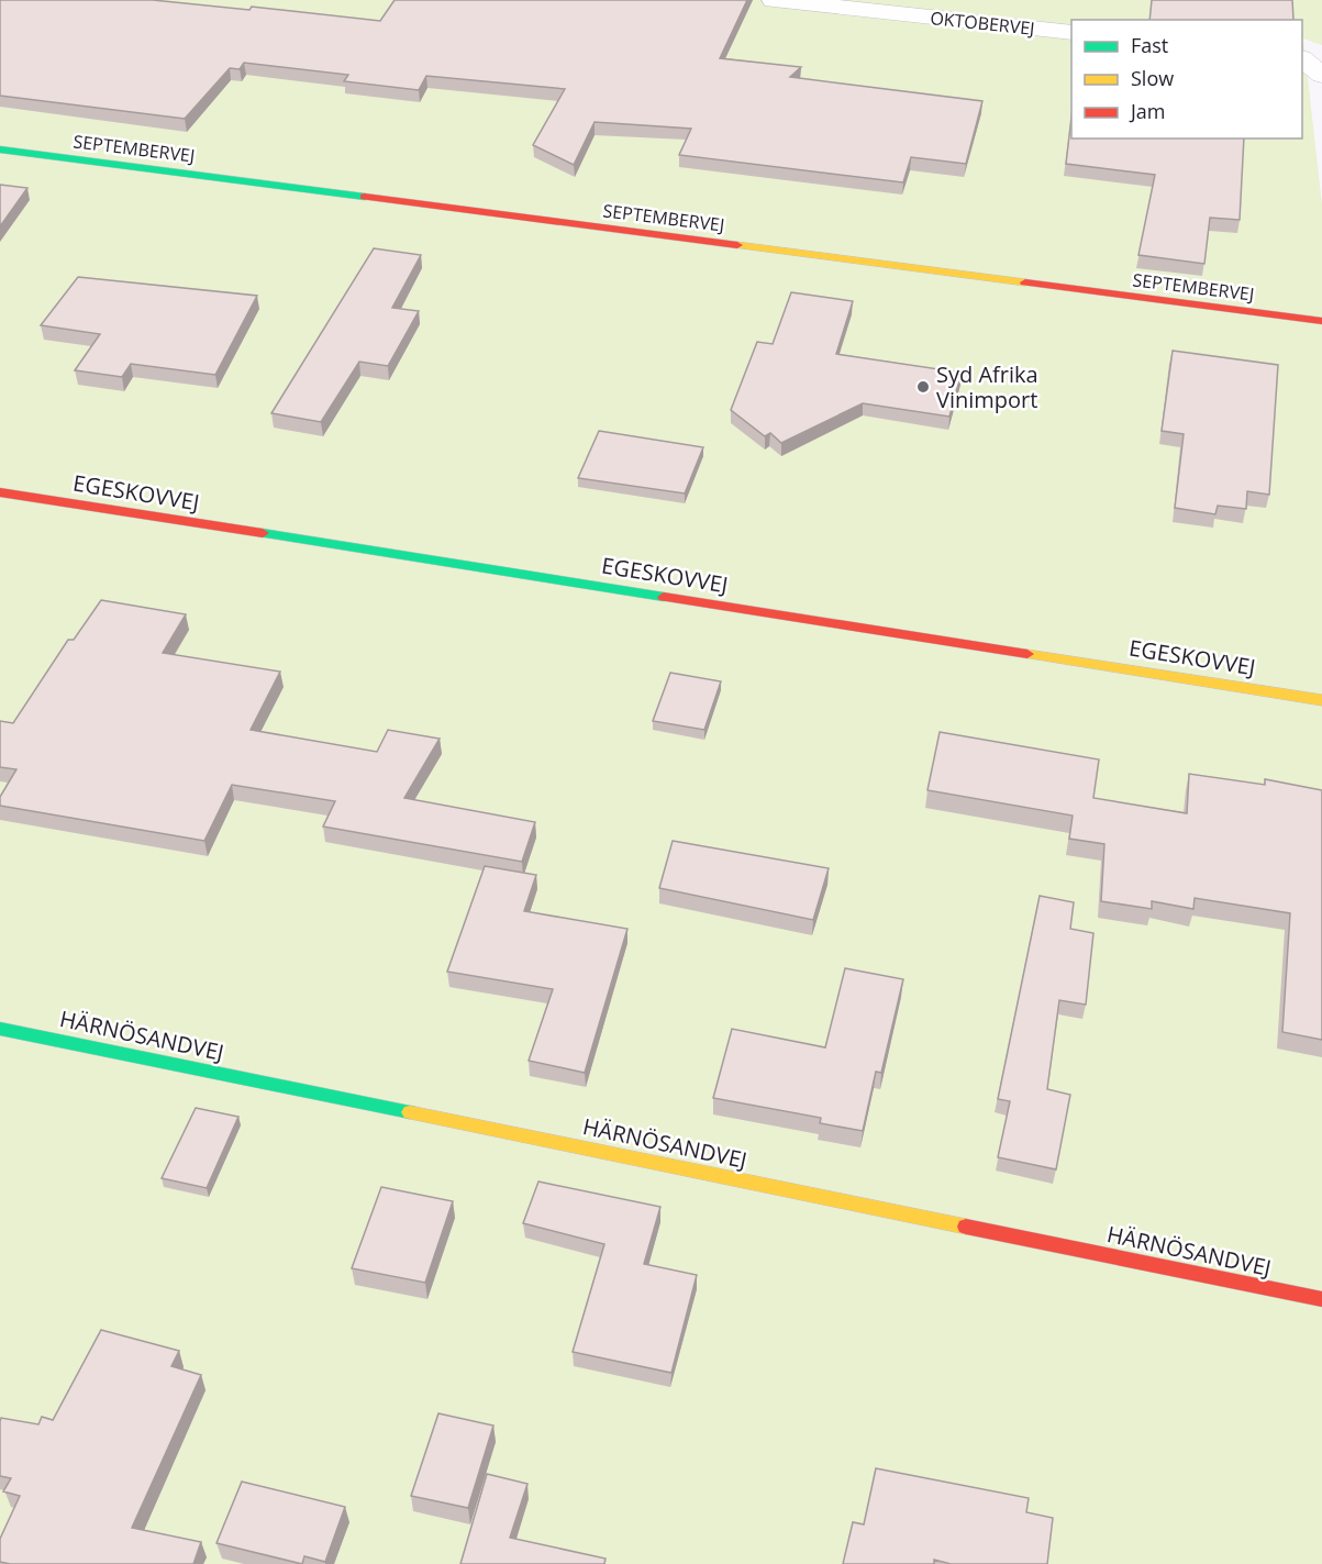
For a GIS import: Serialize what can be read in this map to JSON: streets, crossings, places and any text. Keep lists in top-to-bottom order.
{
  "streets": {
    "street": [
      "OKTOBERVEJ",
      "SEPTEMBERVEJ",
      "EGESKOVVEJ",
      "HÄRNÖSANDVEJ"
    ]
  },
  "places": ["Syd Afrika Vinimport"],
  "legend": ["Fast", "Slow", "Jam"]
}
